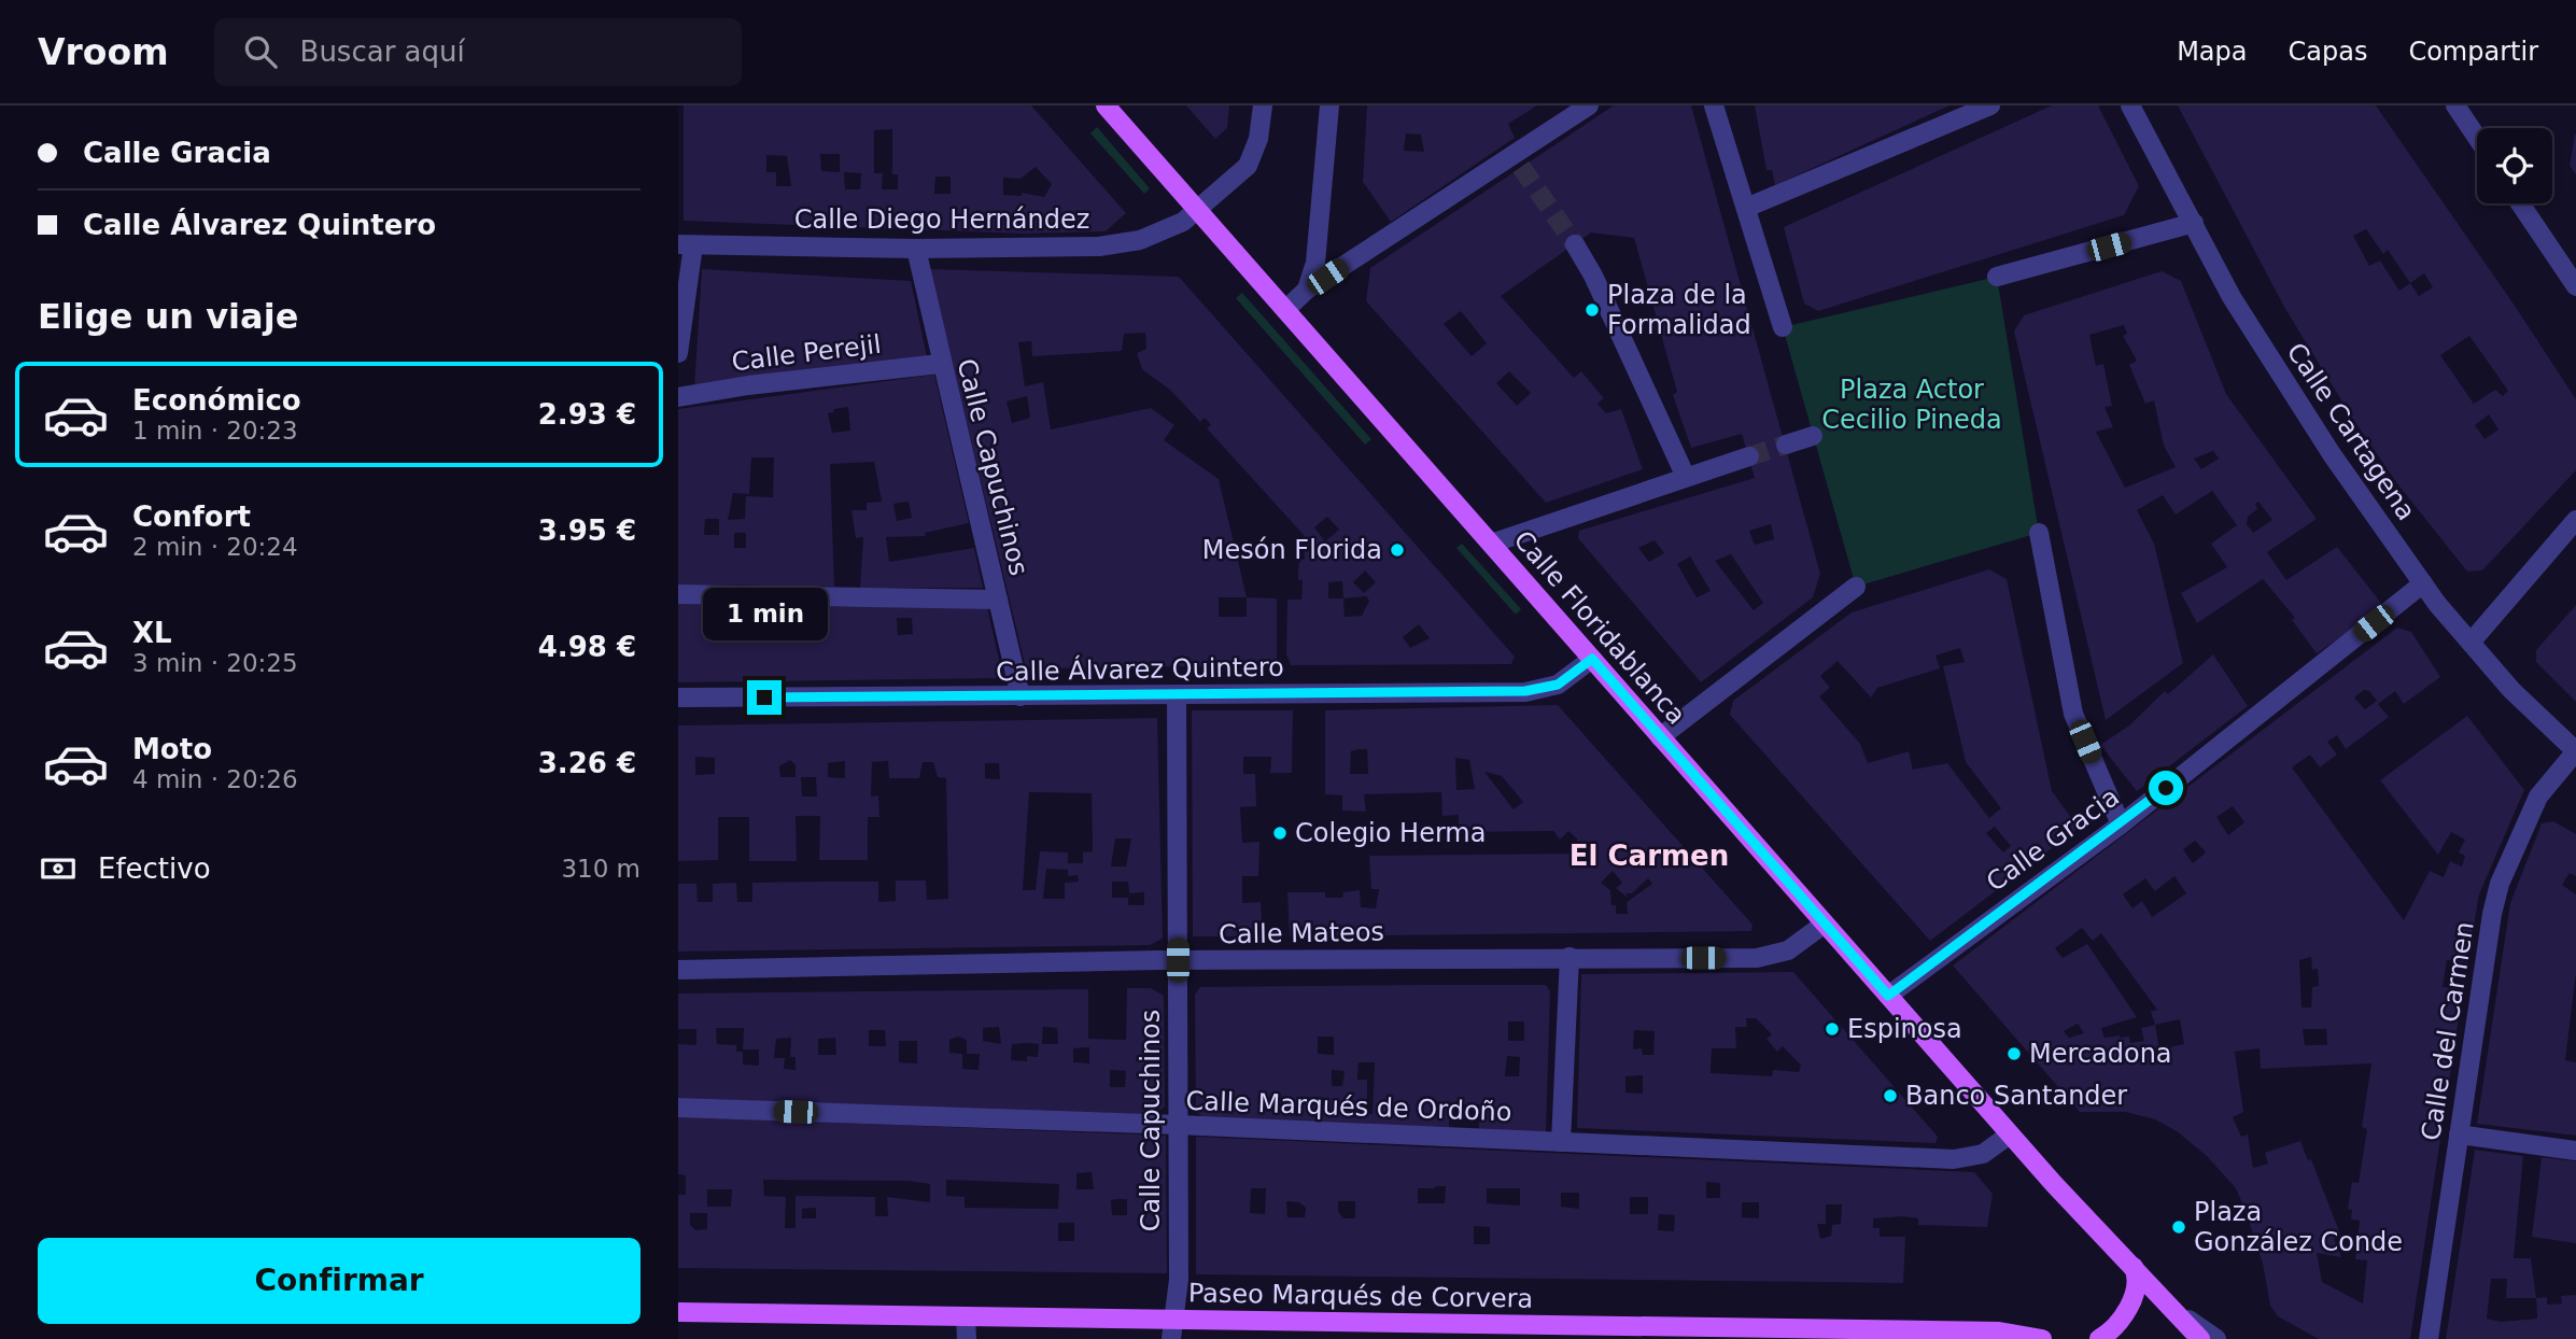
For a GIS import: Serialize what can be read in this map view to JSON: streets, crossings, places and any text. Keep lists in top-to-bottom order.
{
  "streets": {
    "main road": ["Calle Floridablanca", "Paseo Marqués de Corvera"],
    "street": [
      "Calle Diego Hernández",
      "Calle Perejil",
      "Calle Cartagena",
      "Calle Capuchinos",
      "Calle Álvarez Quintero",
      "Calle Gracia",
      "Calle Mateos",
      "Calle del Carmen",
      "Calle Marqués de Ordoño"
    ]
  },
  "crossings": [
    ["Calle Diego Hernández", "Calle Capuchinos"],
    ["Calle Diego Hernández", "Calle Floridablanca"],
    ["Calle Perejil", "Calle Capuchinos"],
    ["Calle Cartagena", "Calle Gracia"],
    ["Calle Cartagena", "Calle del Carmen"],
    ["Calle Capuchinos", "Calle Álvarez Quintero"],
    ["Calle Capuchinos", "Calle Mateos"],
    ["Calle Capuchinos", "Calle Marqués de Ordoño"],
    ["Calle Capuchinos", "Paseo Marqués de Corvera"],
    ["Calle Floridablanca", "Calle Álvarez Quintero"],
    ["Calle Floridablanca", "Calle Gracia"],
    ["Calle Floridablanca", "Calle Mateos"],
    ["Calle Floridablanca", "Calle Marqués de Ordoño"]
  ],
  "districts": ["El Carmen"],
  "parks": ["Plaza Actor Cecilio Pineda"],
  "places": [
    "Plaza de la Formalidad",
    "Mesón Florida",
    "Colegio Herma",
    "Espinosa",
    "Mercadona",
    "Banco Santander",
    "Plaza González Conde"
  ],
  "page": {
    "header": "Vroom",
    "search": "Buscar aquí",
    "nav": ["Mapa", "Capas", "Compartir"],
    "banner": ["Calle Gracia", "Calle Álvarez Quintero"],
    "heading": "Elige un viaje",
    "list": [
      {
        "name": "Económico",
        "note": "1 min · 20:23",
        "value": "2.93 €"
      },
      {
        "name": "Confort",
        "note": "2 min · 20:24",
        "value": "3.95 €"
      },
      {
        "name": "XL",
        "note": "3 min · 20:25",
        "value": "4.98 €"
      },
      {
        "name": "Moto",
        "note": "4 min · 20:26",
        "value": "3.26 €"
      }
    ],
    "bubble": "1 min",
    "pay": ["Efectivo", "310 m"],
    "buttons": "Confirmar"
  }
}
